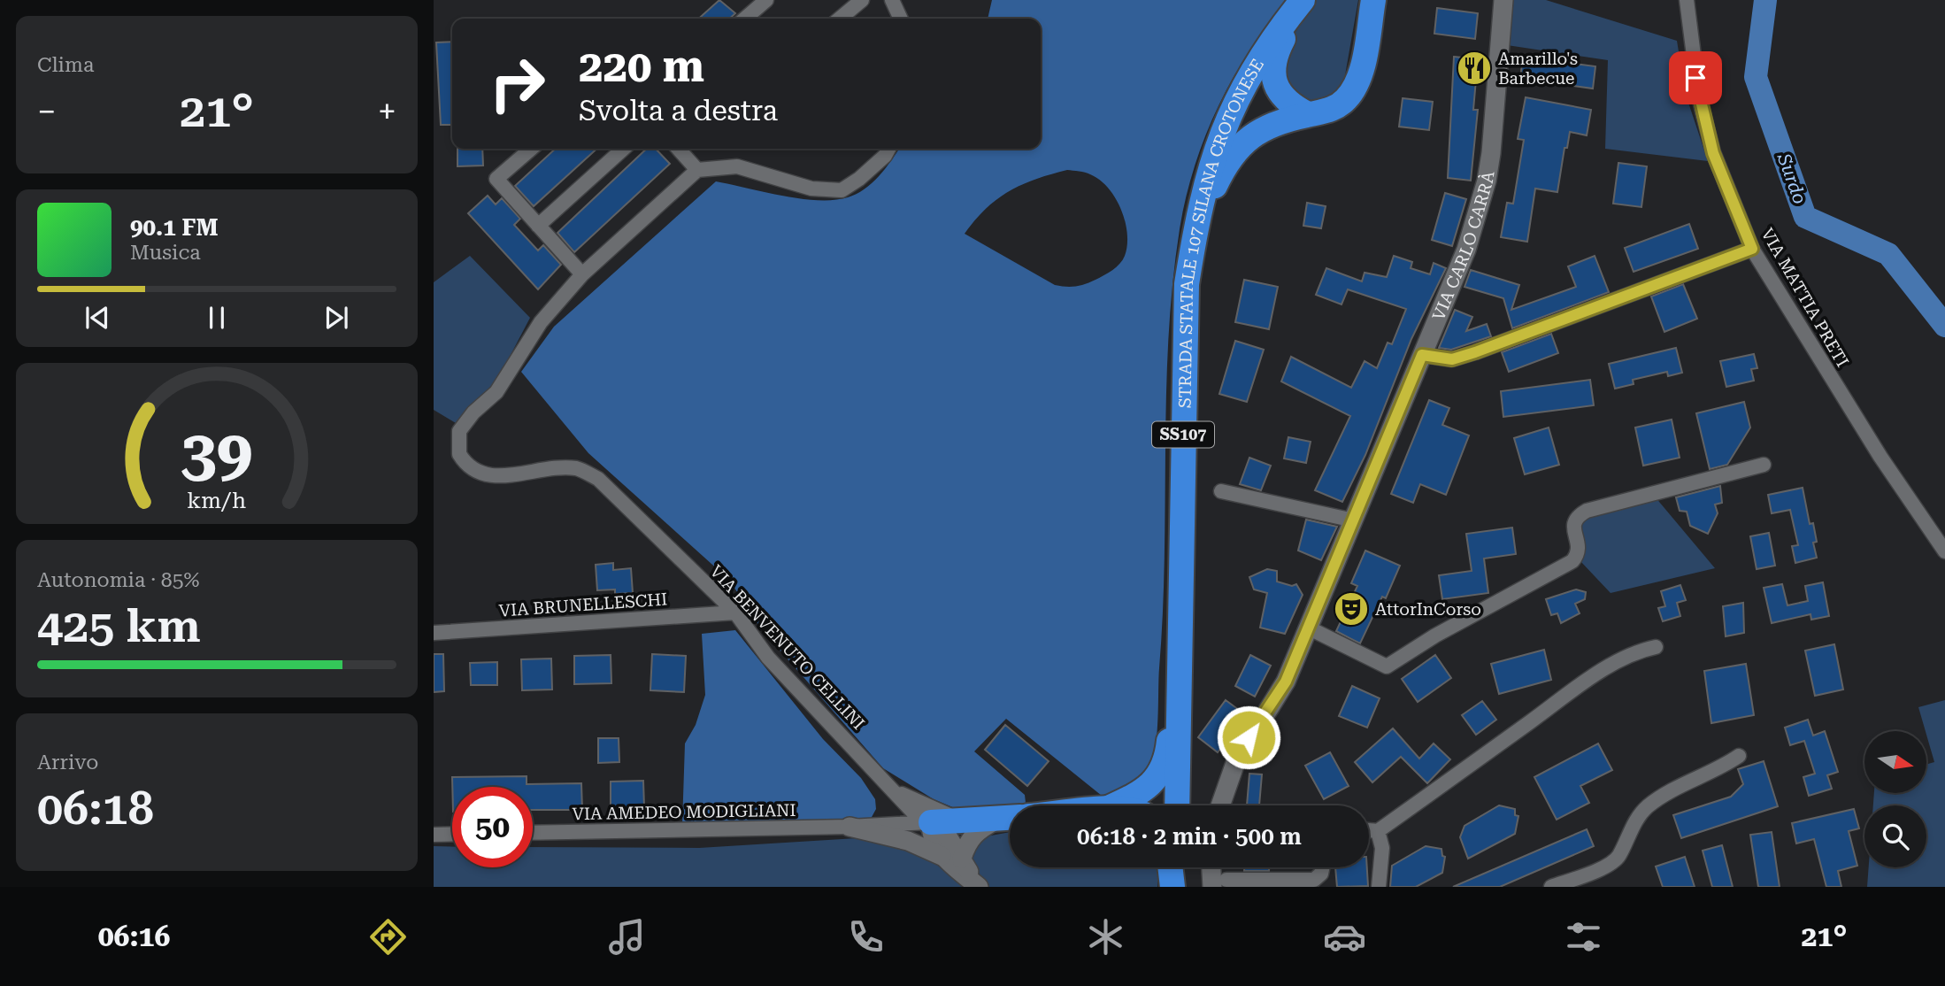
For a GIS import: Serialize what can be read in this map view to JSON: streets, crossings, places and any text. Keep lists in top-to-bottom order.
{
  "streets": {
    "highway": ["STRADA STATALE 107 SILANA CROTONESE", "SS107"],
    "main road": ["VIA CARLO CARRÀ"],
    "street": [
      "VIA MATTIA PRETI",
      "VIA BRUNELLESCHI",
      "VIA BENVENUTO CELLINI",
      "VIA AMEDEO MODIGLIANI"
    ]
  },
  "crossings": [
    ["VIA BRUNELLESCHI", "VIA BENVENUTO CELLINI"],
    ["VIA BENVENUTO CELLINI", "VIA AMEDEO MODIGLIANI"]
  ],
  "water": ["Surdo"],
  "places": {
    "restaurant": ["Amarillo's Barbecue"],
    "theatre": ["AttorInCorso"]
  },
  "north": "right",
  "page": {
    "tile": [
      "Clima",
      ["Autonomia · 85%", "425 km"],
      ["Arrivo", "06:18"]
    ],
    "turn": ["220 m", "Svolta a destra"],
    "heat": ["−", "21°", "+"],
    "song": ["90.1 FM", "Musica"],
    "limit": "50",
    "trip": "06:18 · 2 min · 500 m",
    "tabs": ["06:16", "21°"],
    "gauge": ["39", "km/h"]
  }
}
